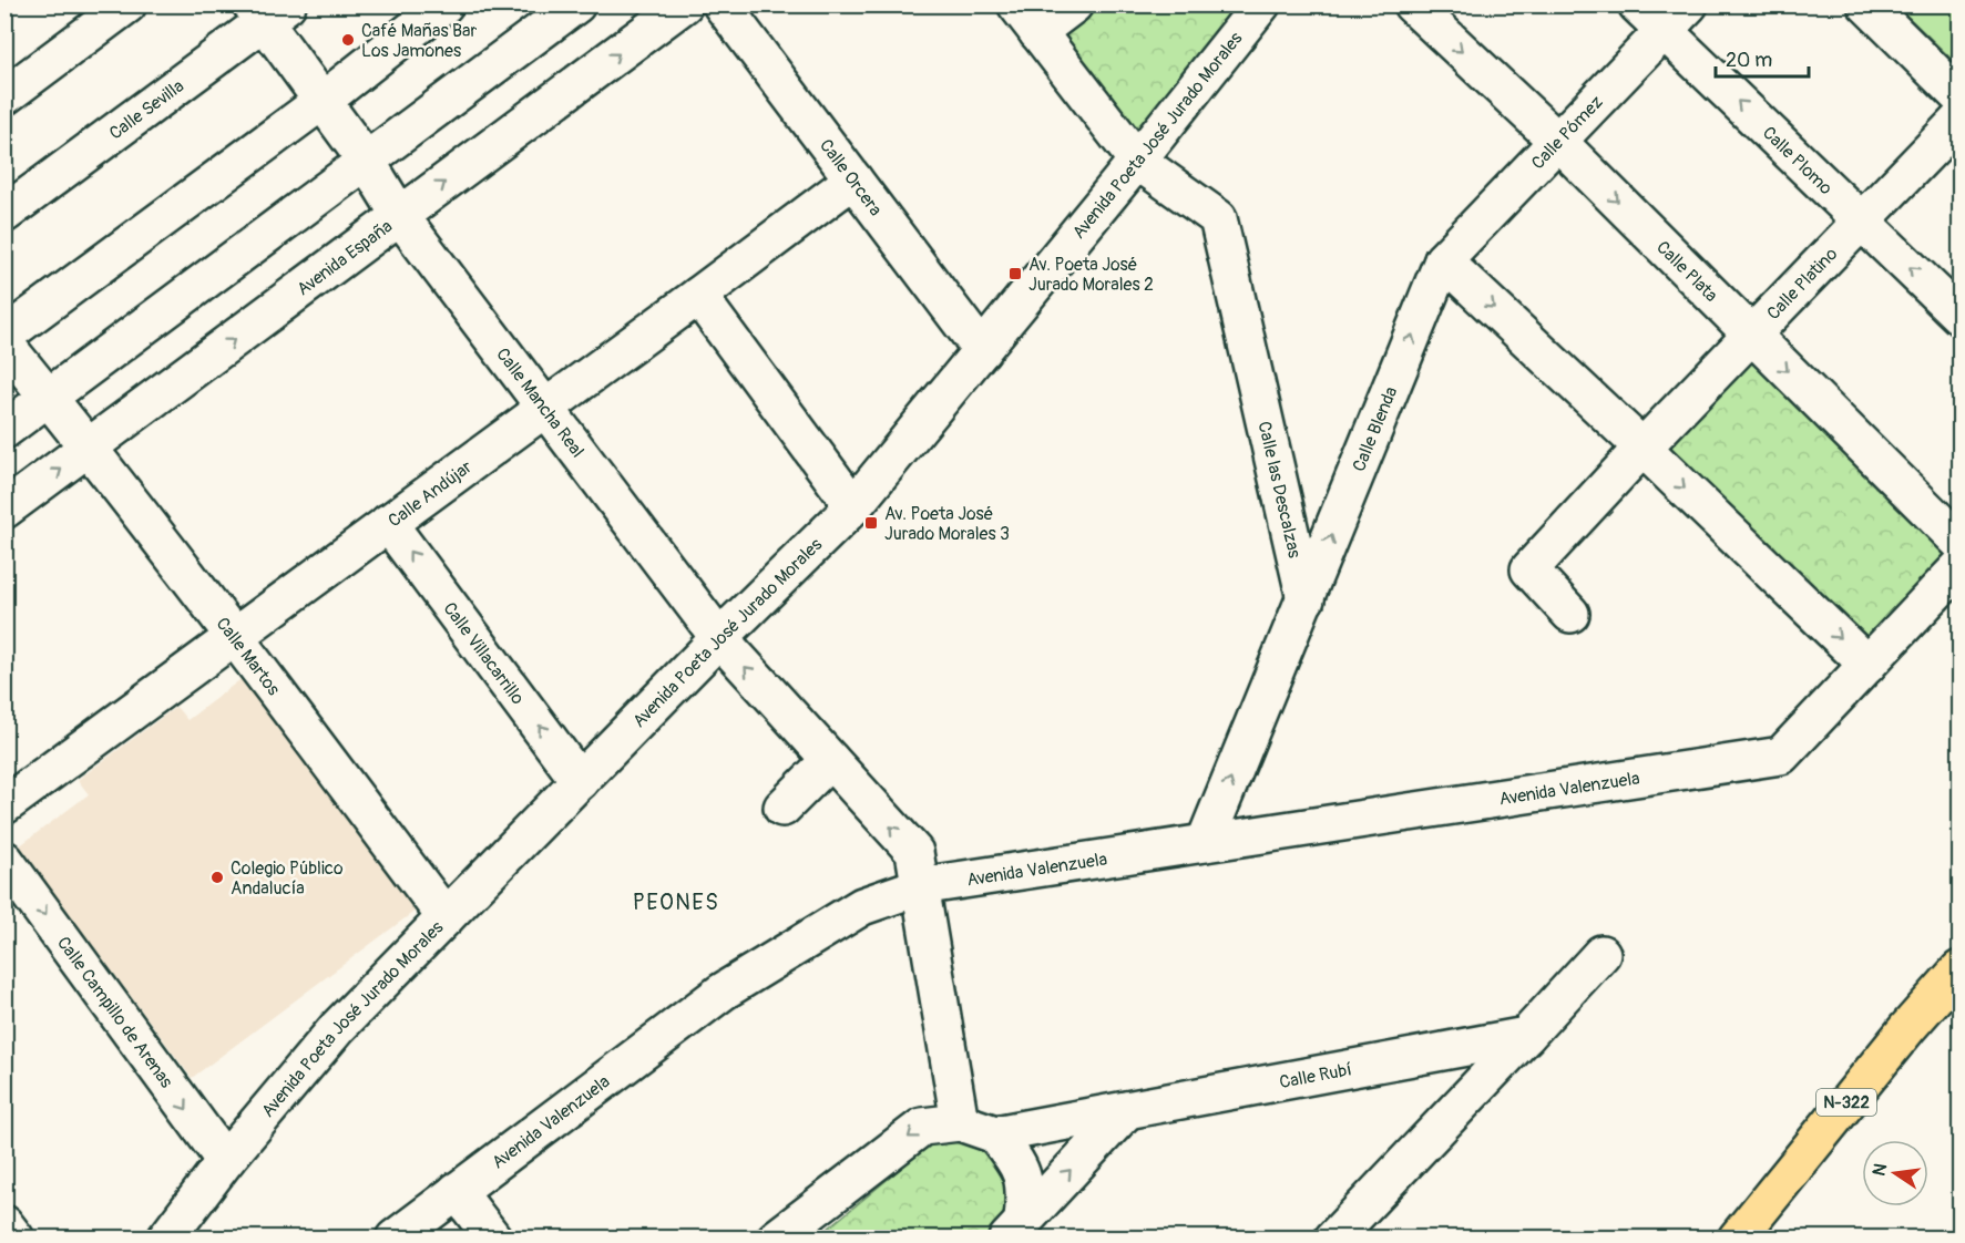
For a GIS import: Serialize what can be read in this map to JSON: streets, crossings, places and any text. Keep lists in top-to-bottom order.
{
  "streets": {
    "highway": ["N-322"],
    "street": [
      "Calle Sevilla",
      "Calle Pómez",
      "Avenida Poeta José Jurado Morales",
      "Calle Plomo",
      "Calle Orcera",
      "Avenida España",
      "Calle Plata",
      "Calle Platino",
      "Calle Mancha Real",
      "Calle Blenda",
      "Calle las Descalzas",
      "Calle Andújar",
      "Calle Villacarrillo",
      "Calle Martos",
      "Avenida Valenzuela",
      "Calle Campillo de Arenas",
      "Calle Rubí"
    ]
  },
  "crossings": [
    ["Calle Sevilla", "Calle Mancha Real"],
    ["Calle Pómez", "Calle Plomo"],
    ["Calle Pómez", "Calle Plata"],
    ["Calle Pómez", "Calle Blenda"],
    ["Avenida Poeta José Jurado Morales", "Calle Orcera"],
    ["Avenida Poeta José Jurado Morales", "Calle Mancha Real"],
    ["Avenida Poeta José Jurado Morales", "Calle las Descalzas"],
    ["Avenida Poeta José Jurado Morales", "Calle Villacarrillo"],
    ["Avenida Poeta José Jurado Morales", "Calle Martos"],
    ["Avenida Poeta José Jurado Morales", "Calle Campillo de Arenas"],
    ["Calle Plomo", "Calle Platino"],
    ["Calle Orcera", "Calle Andújar"],
    ["Avenida España", "Calle Mancha Real"],
    ["Avenida España", "Calle Martos"],
    ["Calle Plata", "Calle Platino"],
    ["Calle Mancha Real", "Calle Andújar"],
    ["Calle Mancha Real", "Avenida Valenzuela"],
    ["Calle Blenda", "Calle las Descalzas"],
    ["Calle Andújar", "Calle Villacarrillo"],
    ["Calle Andújar", "Calle Martos"]
  ],
  "one_way": ["Calle Blenda", "Calle Villacarrillo", "Calle Campillo de Arenas"],
  "districts": ["PEONES"],
  "places": {
    "other": ["Café Mañas Bar Los Jamones", "Colegio Público Andalucía"],
    "transit": ["Av. Poeta José Jurado Morales 2", "Av. Poeta José Jurado Morales 3"]
  },
  "scale_bar": "20 m",
  "north": "left"
}
